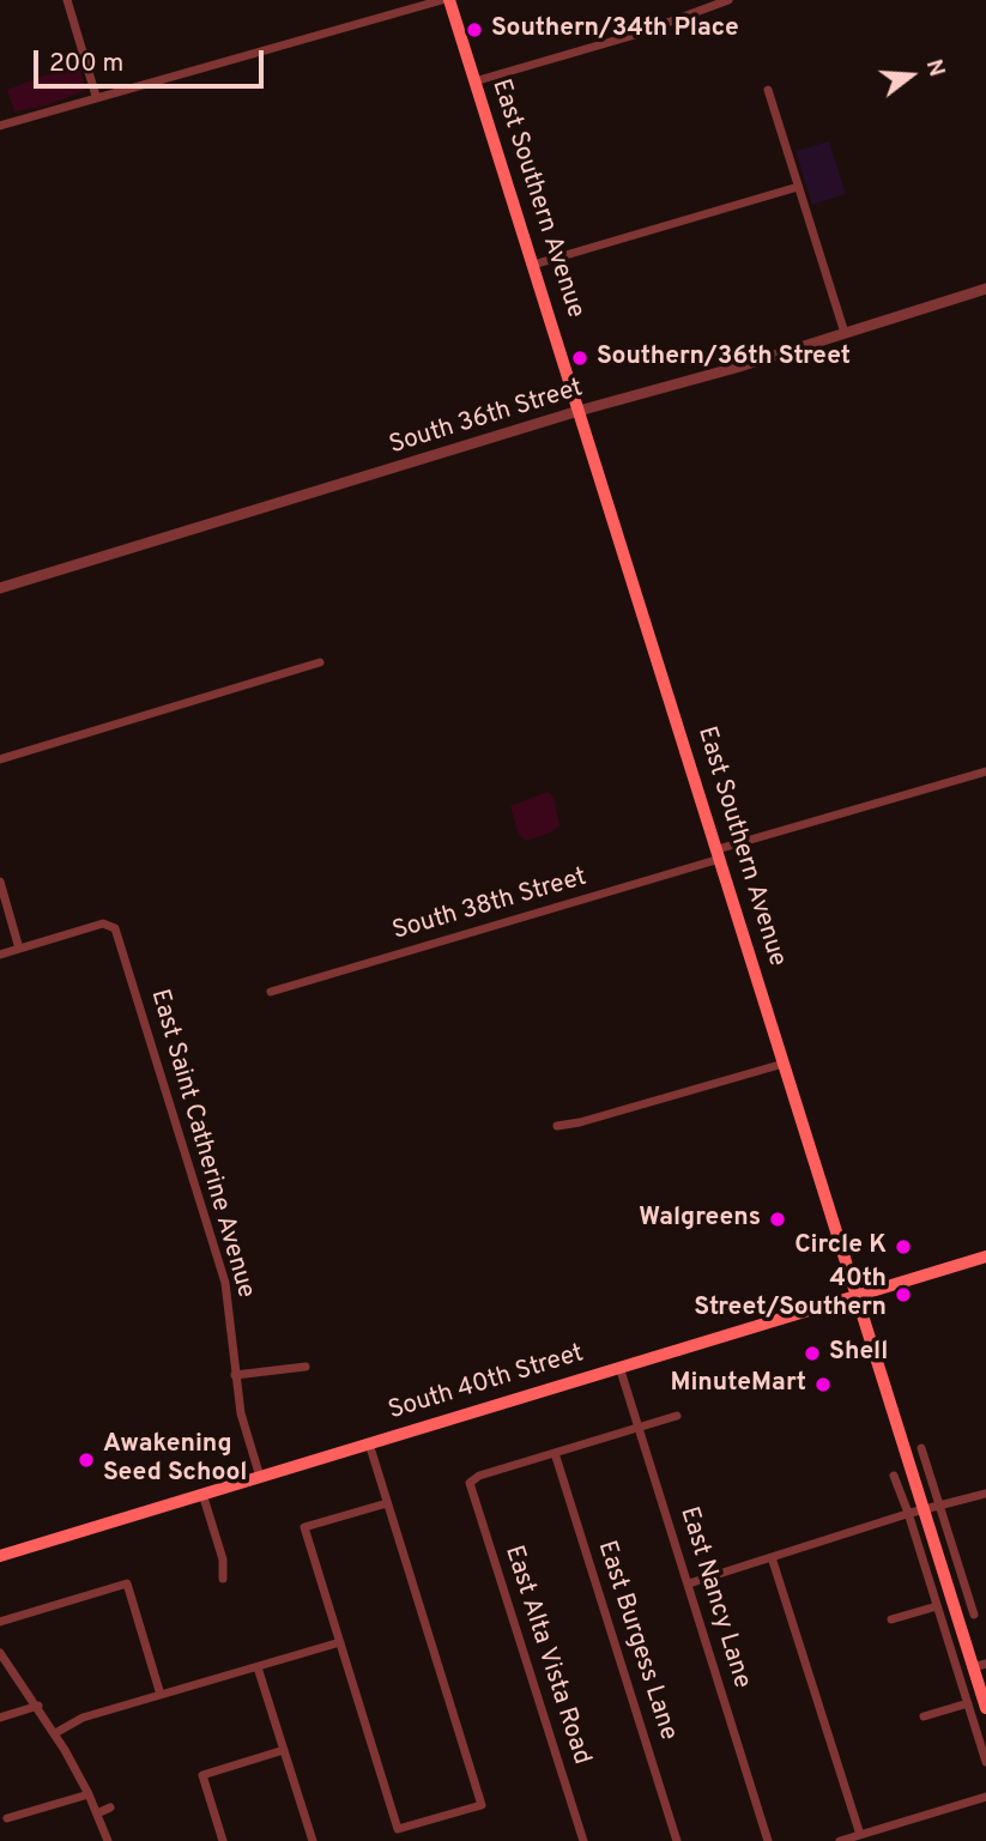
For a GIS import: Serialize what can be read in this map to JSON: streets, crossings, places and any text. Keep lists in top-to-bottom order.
{
  "streets": {
    "main road": ["East Southern Avenue", "South 40th Street"],
    "street": [
      "South 36th Street",
      "South 38th Street",
      "East Saint Catherine Avenue",
      "East Nancy Lane",
      "East Burgess Lane",
      "East Alta Vista Road"
    ]
  },
  "crossings": [
    ["East Southern Avenue", "South 36th Street"],
    ["East Southern Avenue", "South 38th Street"],
    ["East Southern Avenue", "South 40th Street"],
    ["East Saint Catherine Avenue", "South 40th Street"],
    ["South 40th Street", "East Nancy Lane"],
    ["East Burgess Lane", "East Alta Vista Road"]
  ],
  "places": [
    "Southern/34th Place",
    "Southern/36th Street",
    "Walgreens",
    "Circle K",
    "40th Street/Southern",
    "Shell",
    "MinuteMart",
    "Awakening Seed School"
  ],
  "scale_bar": "200 m",
  "north": "right"
}
